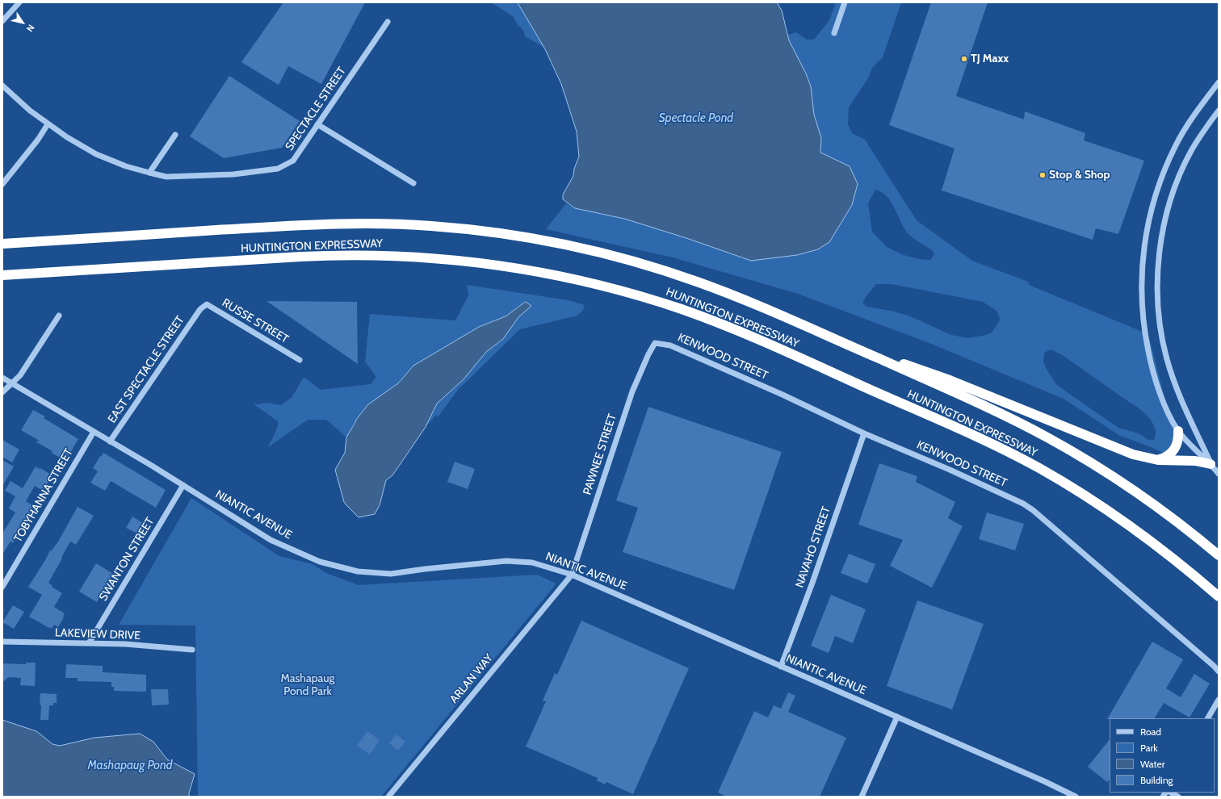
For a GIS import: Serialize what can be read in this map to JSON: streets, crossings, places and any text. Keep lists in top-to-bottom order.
{
  "streets": {
    "highway": ["HUNTINGTON EXPRESSWAY"],
    "street": [
      "SPECTACLE STREET",
      "RUSSE STREET",
      "KENWOOD STREET",
      "EAST SPECTACLE STREET",
      "PAWNEE STREET",
      "TOBYHANNA STREET",
      "NIANTIC AVENUE",
      "NAVAHO STREET",
      "SWANTON STREET",
      "LAKEVIEW DRIVE",
      "ARLAN WAY"
    ]
  },
  "crossings": [
    ["RUSSE STREET", "EAST SPECTACLE STREET"],
    ["KENWOOD STREET", "PAWNEE STREET"],
    ["KENWOOD STREET", "NAVAHO STREET"],
    ["EAST SPECTACLE STREET", "NIANTIC AVENUE"],
    ["PAWNEE STREET", "NIANTIC AVENUE"],
    ["PAWNEE STREET", "ARLAN WAY"],
    ["TOBYHANNA STREET", "NIANTIC AVENUE"],
    ["NIANTIC AVENUE", "NAVAHO STREET"],
    ["NIANTIC AVENUE", "SWANTON STREET"],
    ["NIANTIC AVENUE", "ARLAN WAY"],
    ["SWANTON STREET", "LAKEVIEW DRIVE"]
  ],
  "water": ["Spectacle Pond", "Mashapaug Pond"],
  "parks": ["Mashapaug Pond Park"],
  "places": ["TJ Maxx", "Stop & Shop"],
  "legend": [
    "Road",
    "Park",
    "Water",
    "Building"
  ],
  "north": "bottom right"
}
